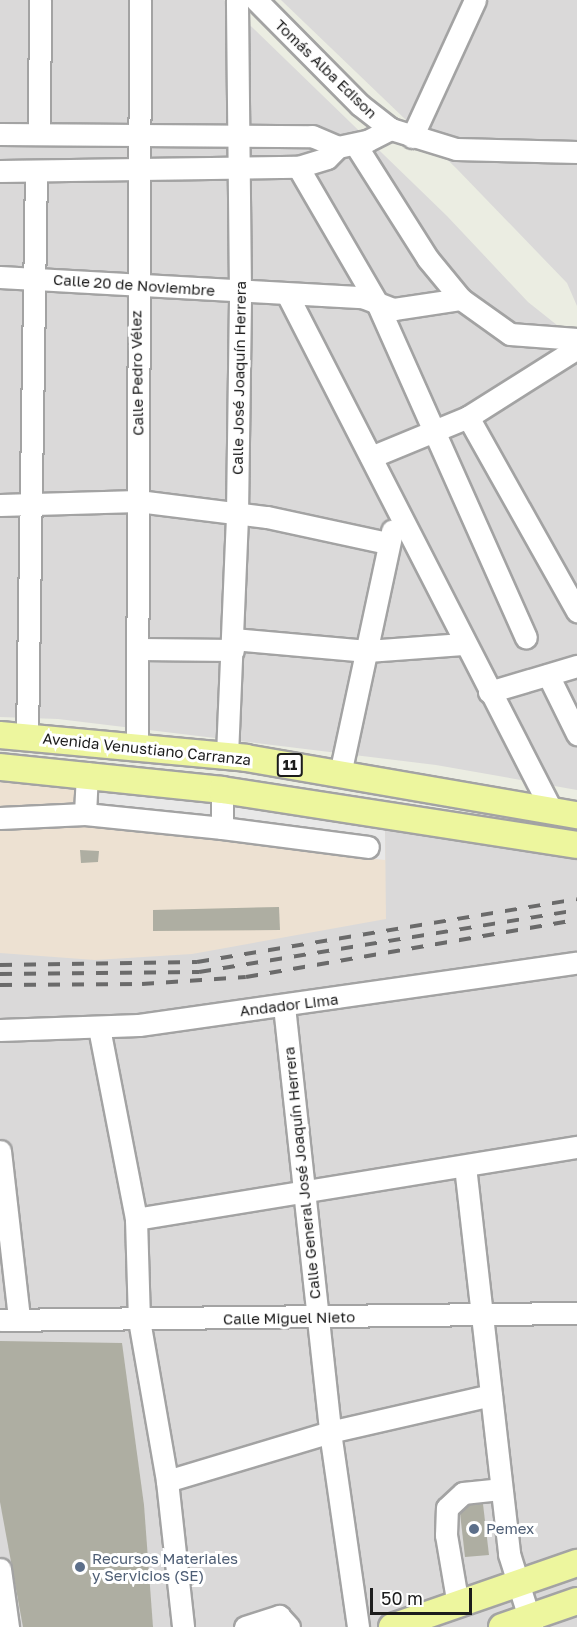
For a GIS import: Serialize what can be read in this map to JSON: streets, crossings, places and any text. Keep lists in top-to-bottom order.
{
  "streets": {
    "main road": ["Avenida Venustiano Carranza", "11"],
    "street": [
      "Tomás Alba Edison",
      "Calle 20 de Noviembre",
      "Calle Pedro Vélez",
      "Calle José Joaquín Herrera",
      "Andador Lima",
      "Calle General José Joaquín Herrera",
      "Calle Miguel Nieto"
    ]
  },
  "crossings": [
    ["Calle 20 de Noviembre", "Calle Pedro Vélez"],
    ["Calle 20 de Noviembre", "Calle José Joaquín Herrera"],
    ["Calle Pedro Vélez", "Avenida Venustiano Carranza"],
    ["Calle José Joaquín Herrera", "Avenida Venustiano Carranza"],
    ["Andador Lima", "Calle General José Joaquín Herrera"],
    ["Calle General José Joaquín Herrera", "Calle Miguel Nieto"]
  ],
  "places": ["Pemex", "Recursos Materiales y Servicios (SE)"],
  "scale_bar": "50 m"
}
